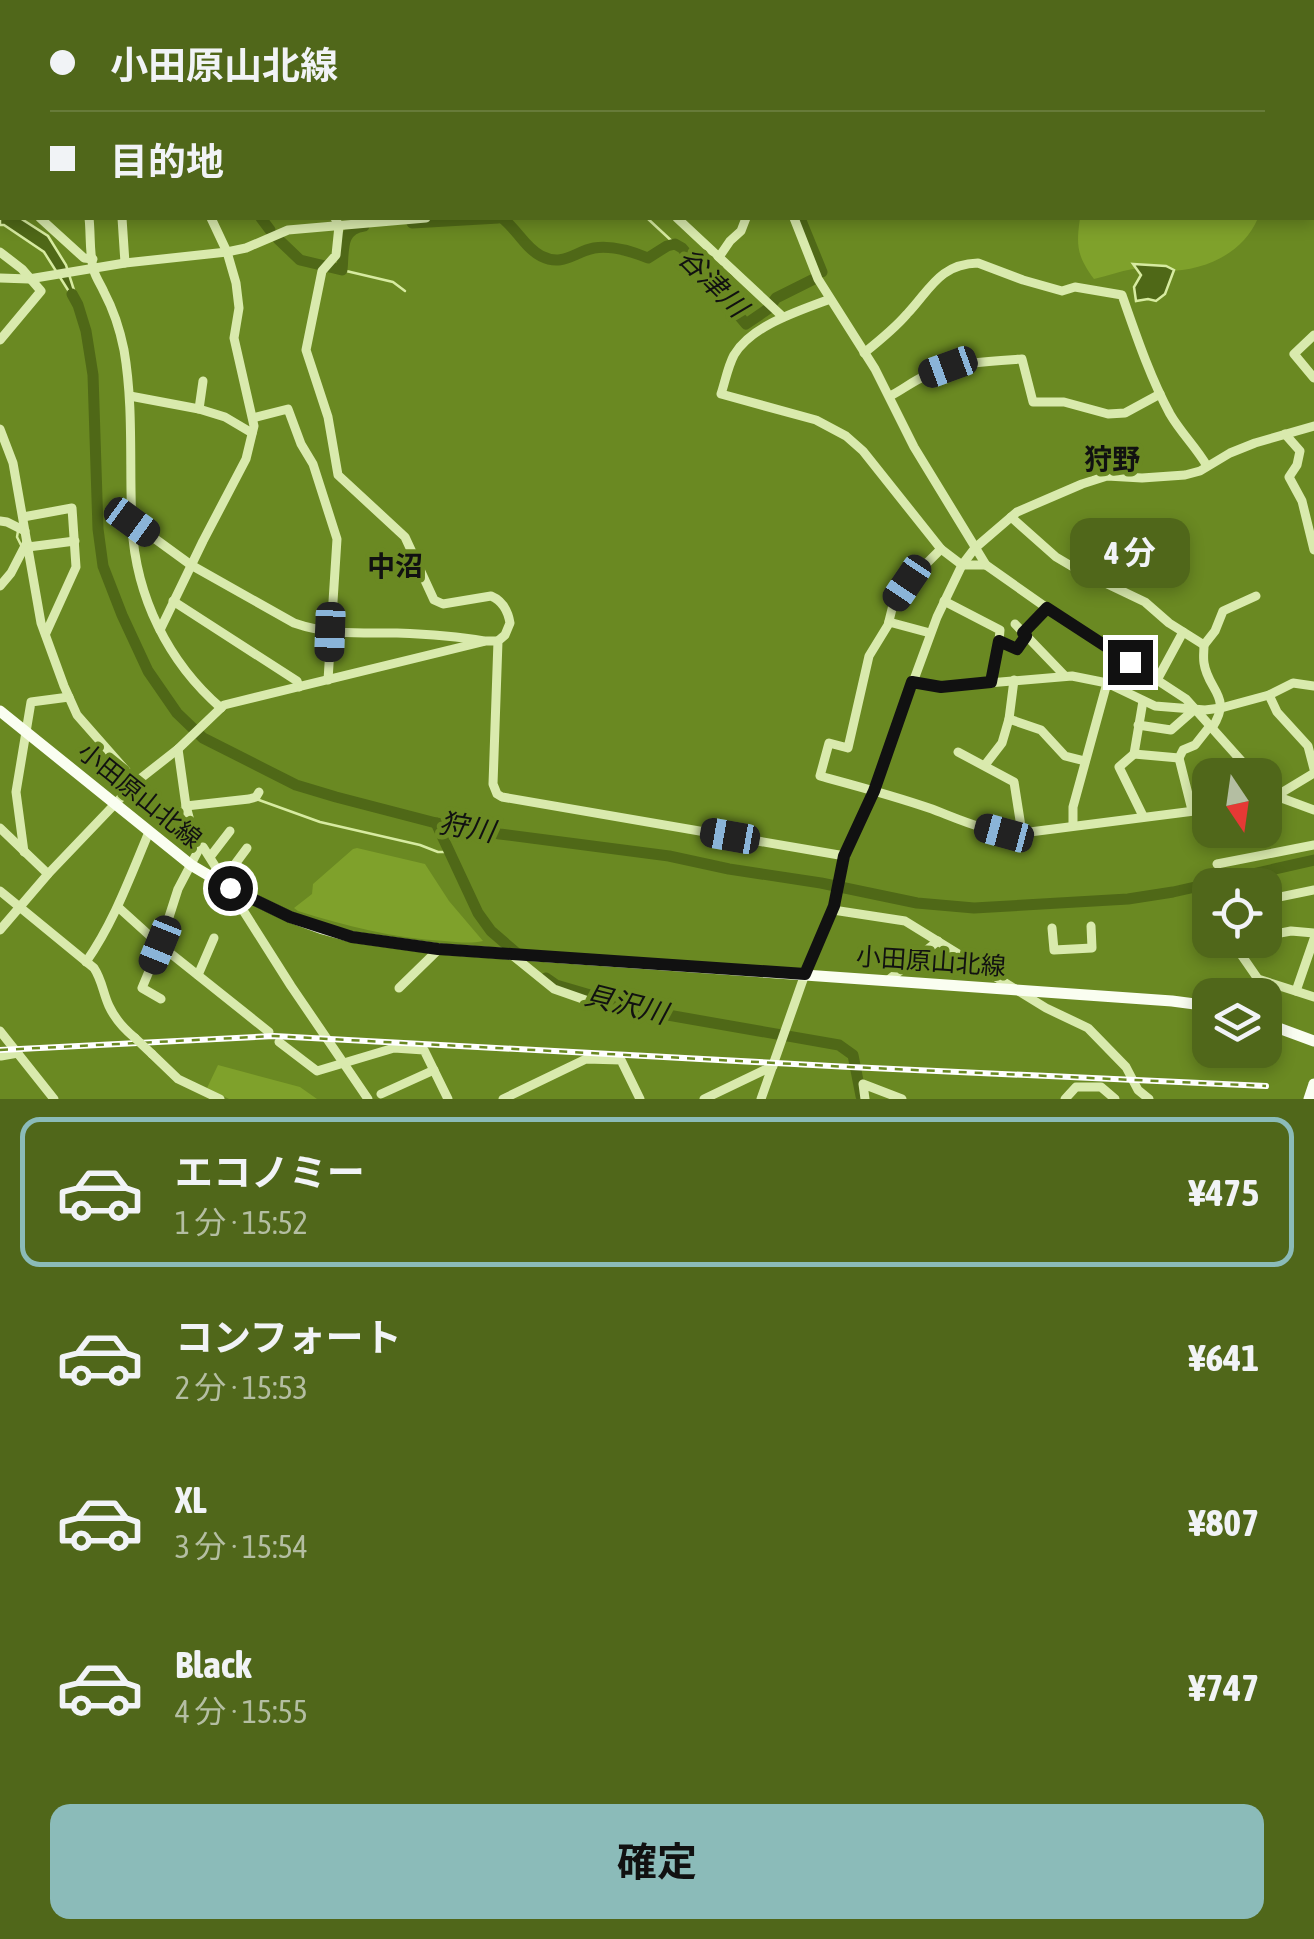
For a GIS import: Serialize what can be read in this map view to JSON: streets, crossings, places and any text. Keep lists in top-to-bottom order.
{
  "streets": {
    "main road": ["小田原山北線"]
  },
  "districts": ["狩野", "中沼"],
  "water": ["谷津川", "狩川", "貝沢川"],
  "north": "bottom",
  "page": {
    "banner": ["小田原山北線", "目的地"],
    "bubble": "4 分",
    "list": [
      {
        "name": "エコノミー",
        "note": "1 分 · 15:52",
        "value": "¥475"
      },
      {
        "name": "コンフォート",
        "note": "2 分 · 15:53",
        "value": "¥641"
      },
      {
        "name": "XL",
        "note": "3 分 · 15:54",
        "value": "¥807"
      },
      {
        "name": "Black",
        "note": "4 分 · 15:55",
        "value": "¥747"
      }
    ],
    "buttons": "確定"
  }
}
